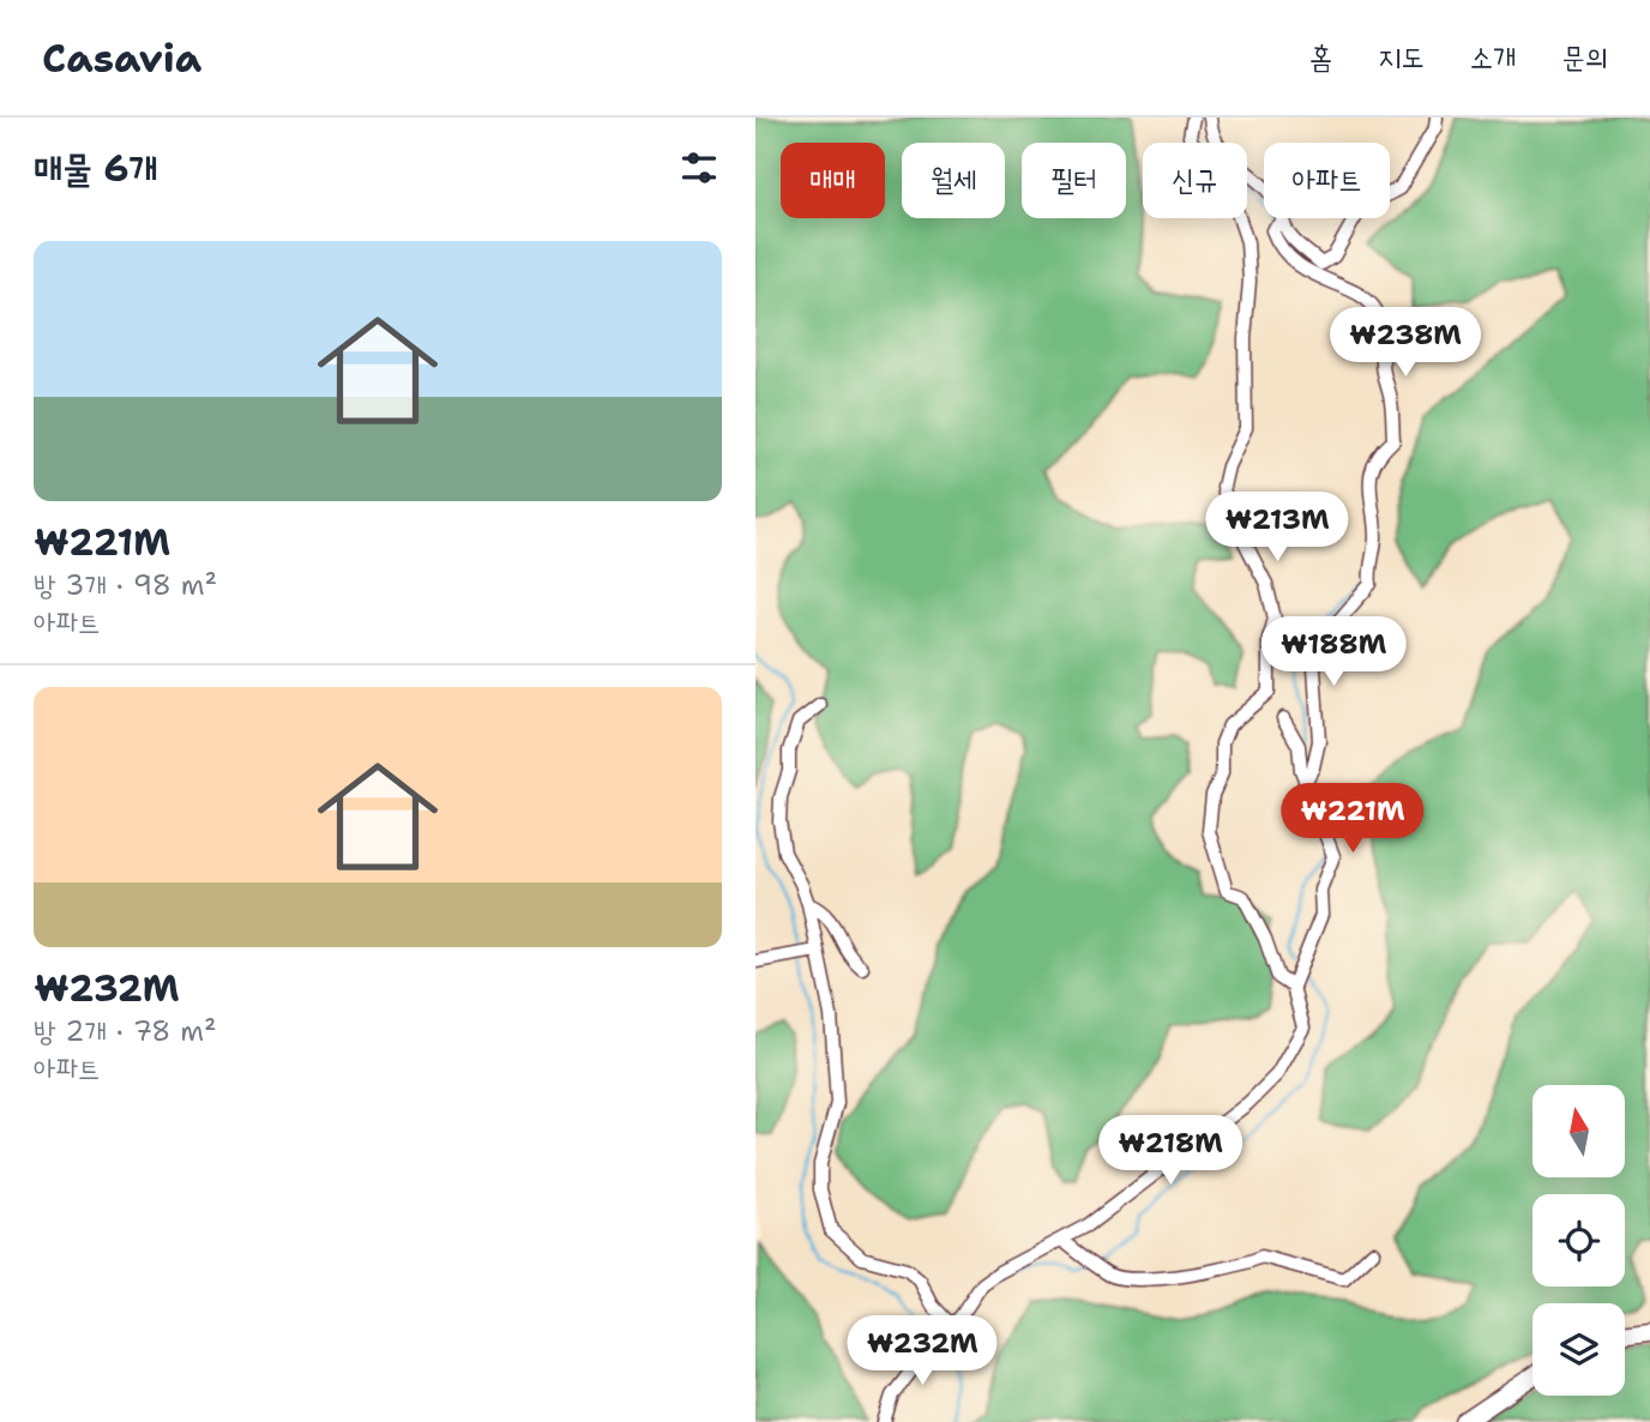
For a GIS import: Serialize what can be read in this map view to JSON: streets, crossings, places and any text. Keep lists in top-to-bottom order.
{
  "north": "top",
  "page": {
    "header": "Casavia",
    "nav": [
      "홈",
      "지도",
      "소개",
      "문의"
    ],
    "heading": "매물 6개",
    "chip": [
      "매매",
      "월세",
      "필터",
      "신규",
      "아파트"
    ],
    "list": [
      {
        "name": "₩221M",
        "note": "방 3개 · 98 m² · 아파트"
      },
      {
        "name": "₩232M",
        "note": "방 2개 · 78 m² · 아파트"
      }
    ],
    "price": [
      "₩238M",
      "₩213M",
      "₩188M",
      "₩221M",
      "₩218M",
      "₩232M"
    ]
  }
}
